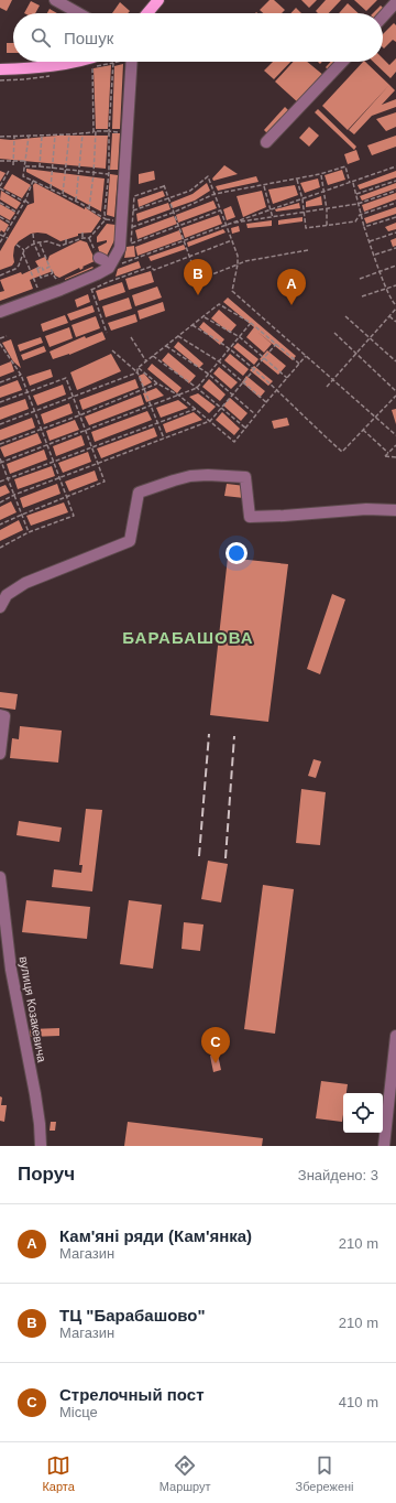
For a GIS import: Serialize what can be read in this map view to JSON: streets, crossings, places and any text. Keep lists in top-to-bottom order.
{
  "streets": {
    "street": ["вулиця Козакевича"]
  },
  "districts": ["БАРАБАШОВА"],
  "page": {
    "search": "Пошук",
    "pins": ["B", "A", "C"],
    "heading": ["Поруч", "Знайдено: 3"],
    "list": [
      {
        "mark": "A",
        "name": "Кам'яні ряди (Кам'янка)",
        "note": "Магазин",
        "value": "210 m"
      },
      {
        "mark": "B",
        "name": "ТЦ \"Барабашово\"",
        "note": "Магазин",
        "value": "210 m"
      },
      {
        "mark": "C",
        "name": "Стрелочный пост",
        "note": "Місце",
        "value": "410 m"
      }
    ],
    "nav": ["Карта", "Маршрут", "Збережені"]
  }
}
